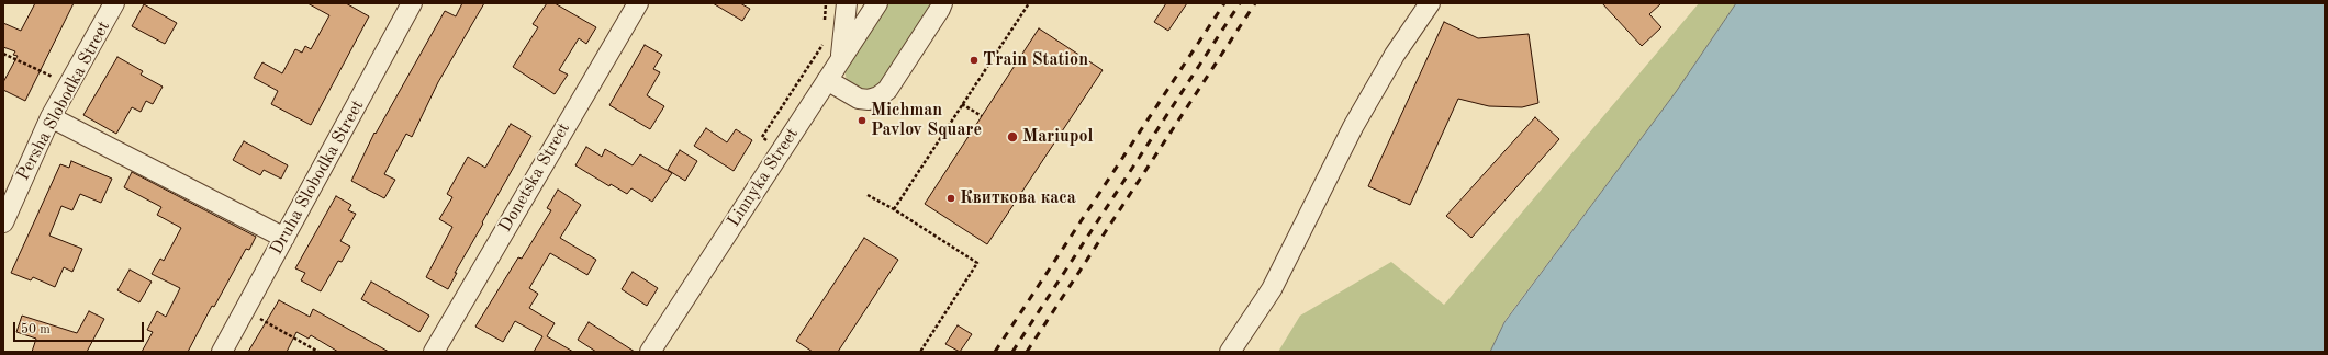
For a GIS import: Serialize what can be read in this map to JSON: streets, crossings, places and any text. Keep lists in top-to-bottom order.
{
  "streets": {
    "street": [
      "Persha Slobodka Street",
      "Druha Slobodka Street",
      "Donetska Street",
      "Linnyka Street"
    ]
  },
  "places": [
    "Train Station",
    "Michman Pavlov Square",
    "Mariupol",
    "Квиткова каса"
  ],
  "scale_bar": "50 m"
}
